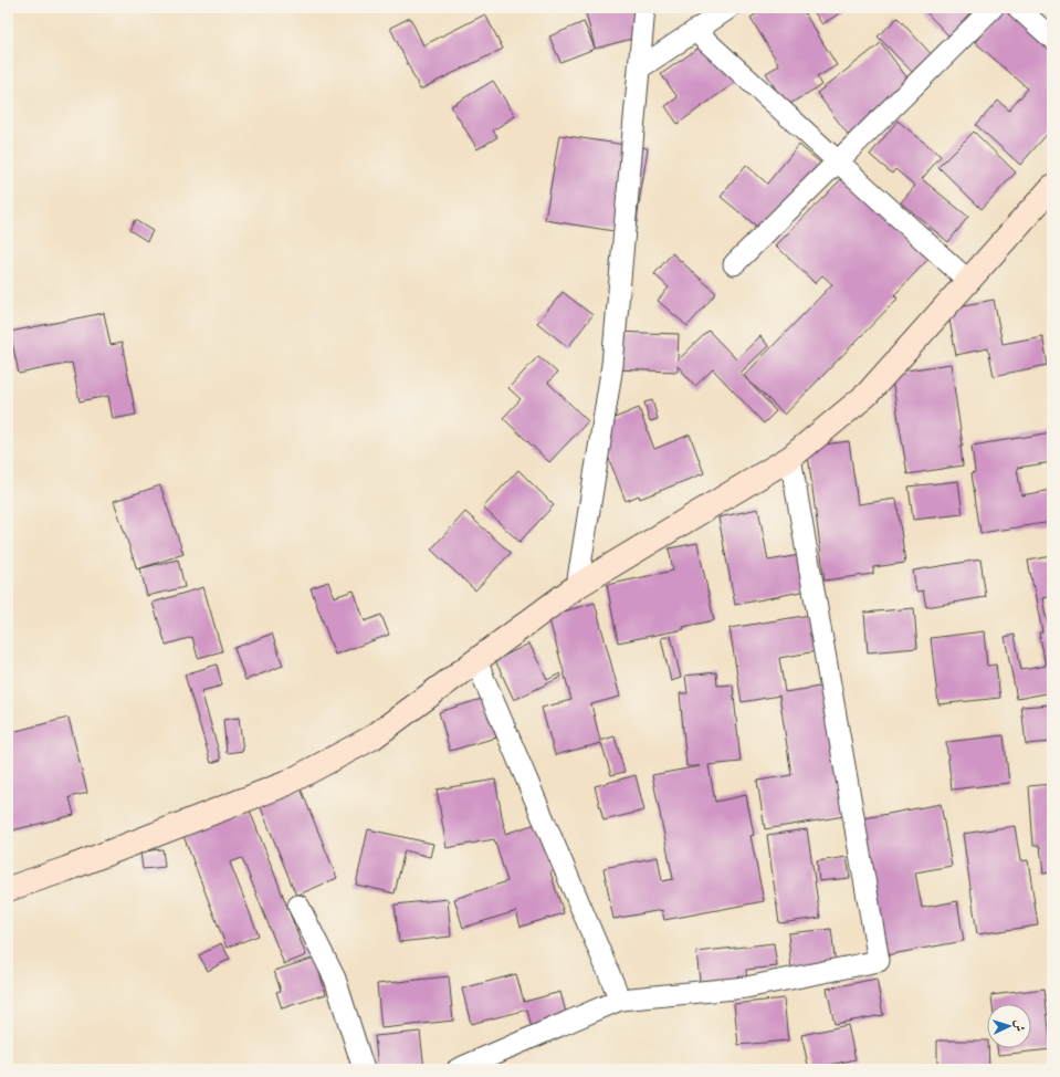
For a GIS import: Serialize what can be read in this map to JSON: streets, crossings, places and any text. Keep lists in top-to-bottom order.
{
  "north": "right"
}
